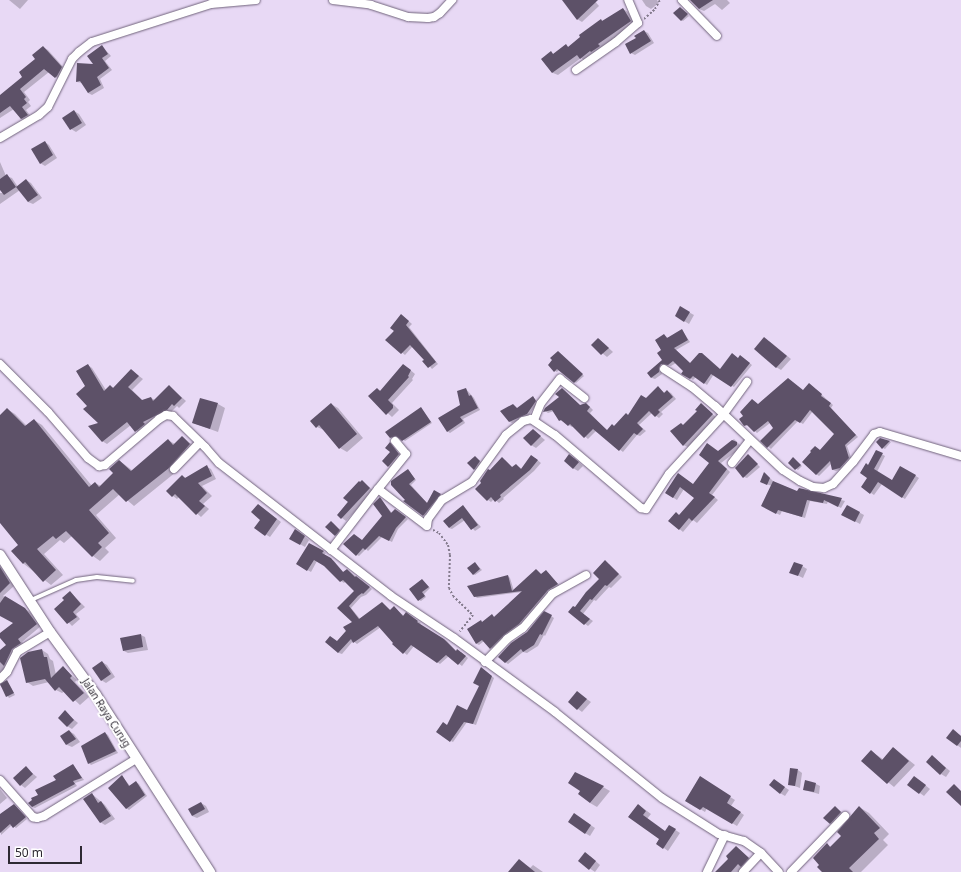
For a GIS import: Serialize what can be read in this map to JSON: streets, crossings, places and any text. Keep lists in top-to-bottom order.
{
  "streets": {
    "street": ["Jalan Raya Curug"]
  },
  "scale_bar": "50 m"
}
